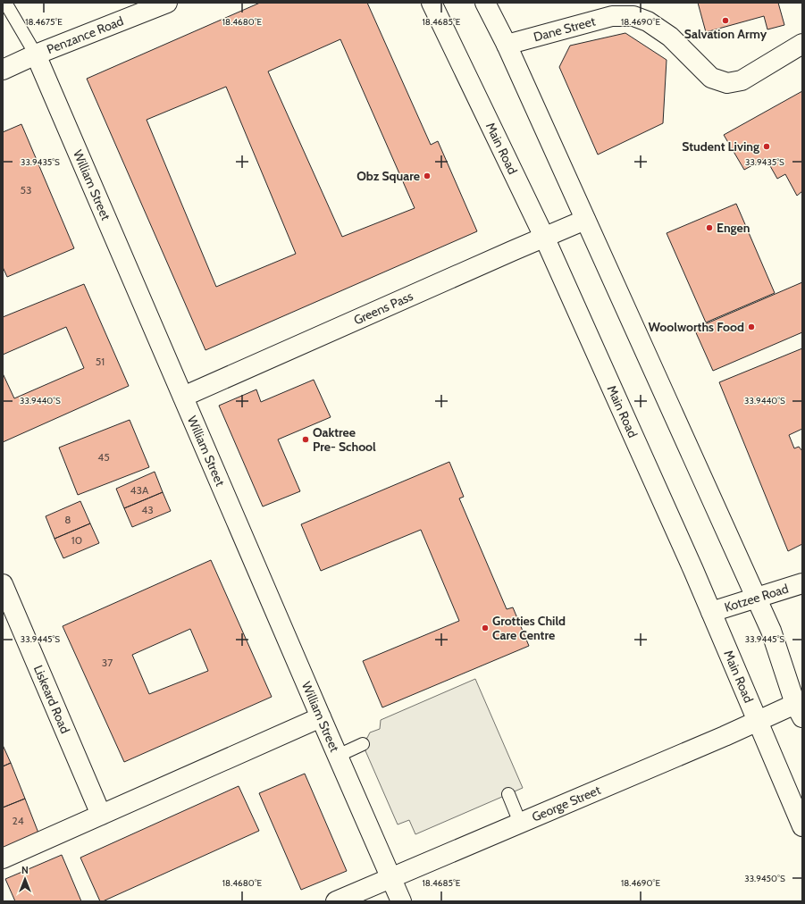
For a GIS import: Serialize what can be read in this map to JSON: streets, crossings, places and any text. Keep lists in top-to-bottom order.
{
  "streets": {
    "street": [
      "Dane Street",
      "Penzance Road",
      "Main Road",
      "William Street",
      "Greens Pass",
      "Kotzee Road",
      "Liskeard Road",
      "George Street"
    ]
  },
  "crossings": [
    ["Penzance Road", "William Street"],
    ["Main Road", "Greens Pass"],
    ["Main Road", "Kotzee Road"],
    ["Main Road", "George Street"],
    ["William Street", "Greens Pass"],
    ["William Street", "George Street"]
  ],
  "places": [
    "Salvation Army",
    "Student Living",
    "Obz Square",
    "Engen",
    "Woolworths Food",
    "Oaktree Pre- School",
    "Grotties Child Care Centre"
  ],
  "house_numbers": [
    "53",
    "51",
    "45",
    "43A",
    "43",
    "8",
    "10",
    "37",
    "24"
  ],
  "north": "top",
  "coordinates": [
    "18.4675°E",
    "18.4680°E",
    "18.4685°E",
    "18.4690°E",
    "33.9435°S",
    "33.9440°S",
    "33.9445°S",
    "33.9450°S"
  ]
}
